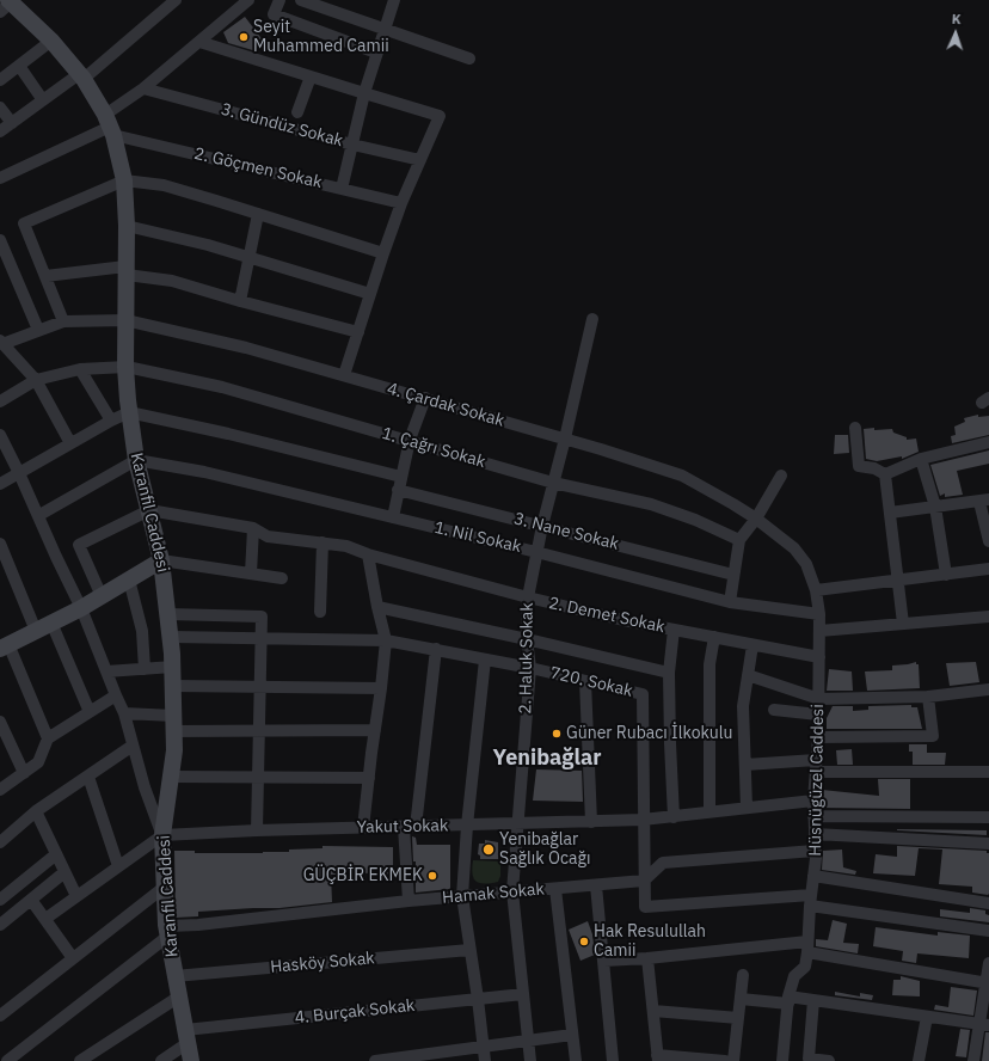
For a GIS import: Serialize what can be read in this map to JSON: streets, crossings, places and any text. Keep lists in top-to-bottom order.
{
  "streets": {
    "street": [
      "3. Gündüz Sokak",
      "2. Göçmen Sokak",
      "4. Çardak Sokak",
      "1. Çağrı Sokak",
      "Karanfil Caddesi",
      "3. Nane Sokak",
      "1. Nil Sokak",
      "2. Demet Sokak",
      "2. Haluk Sokak",
      "720. Sokak",
      "Hüsnügüzel Caddesi",
      "Yakut Sokak",
      "Hamak Sokak",
      "Hasköy Sokak",
      "4. Burçak Sokak"
    ]
  },
  "crossings": [
    ["2. Göçmen Sokak", "Karanfil Caddesi"],
    ["4. Çardak Sokak", "Karanfil Caddesi"],
    ["4. Çardak Sokak", "2. Haluk Sokak"],
    ["4. Çardak Sokak", "Hüsnügüzel Caddesi"],
    ["1. Çağrı Sokak", "Karanfil Caddesi"],
    ["1. Çağrı Sokak", "2. Haluk Sokak"],
    ["Karanfil Caddesi", "1. Nil Sokak"],
    ["Karanfil Caddesi", "2. Demet Sokak"],
    ["Karanfil Caddesi", "720. Sokak"],
    ["Karanfil Caddesi", "Yakut Sokak"],
    ["Karanfil Caddesi", "Hamak Sokak"],
    ["Karanfil Caddesi", "Hasköy Sokak"],
    ["Karanfil Caddesi", "4. Burçak Sokak"],
    ["3. Nane Sokak", "2. Haluk Sokak"],
    ["1. Nil Sokak", "2. Haluk Sokak"],
    ["1. Nil Sokak", "Hüsnügüzel Caddesi"],
    ["2. Demet Sokak", "2. Haluk Sokak"],
    ["2. Demet Sokak", "Hüsnügüzel Caddesi"],
    ["2. Haluk Sokak", "720. Sokak"],
    ["2. Haluk Sokak", "Yakut Sokak"],
    ["2. Haluk Sokak", "Hamak Sokak"],
    ["2. Haluk Sokak", "4. Burçak Sokak"],
    ["720. Sokak", "Hüsnügüzel Caddesi"],
    ["720. Sokak", "Yakut Sokak"],
    ["720. Sokak", "Hamak Sokak"],
    ["Hüsnügüzel Caddesi", "Yakut Sokak"]
  ],
  "districts": ["Yenibağlar"],
  "places": [
    "Seyit Muhammed Camii",
    "Güner Rubacı İlkokulu",
    "Yenibağlar Sağlık Ocağı",
    "GÜÇBİR EKMEK",
    "Hak Resulullah Camii"
  ],
  "north": "top"
}
